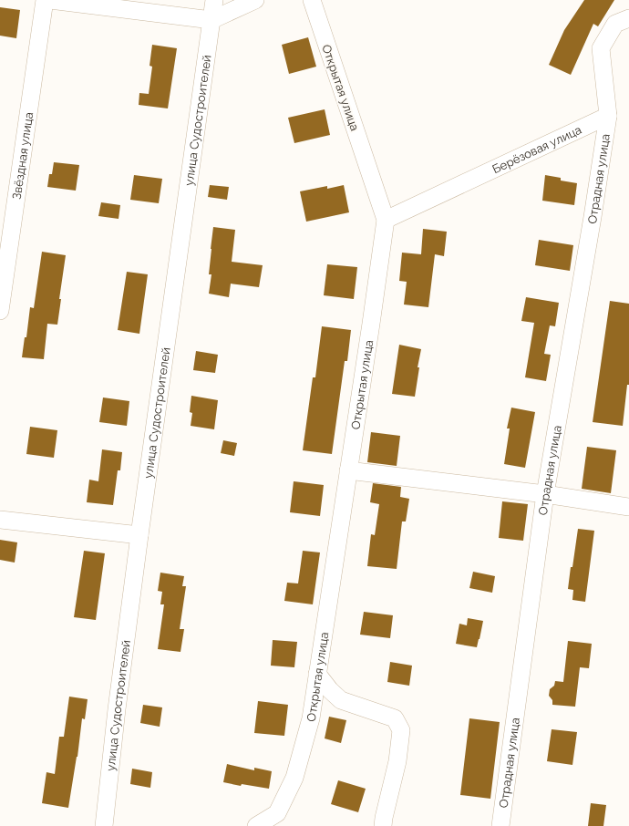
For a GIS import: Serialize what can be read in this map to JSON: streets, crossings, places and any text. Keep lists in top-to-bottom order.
{
  "streets": {
    "street": [
      "Открытая улица",
      "улица Судостроителей",
      "Берёзовая улица",
      "Звёздная улица",
      "Отрадная улица"
    ]
  },
  "crossings": [
    ["Открытая улица", "Берёзовая улица"],
    ["Берёзовая улица", "Отрадная улица"]
  ]
}
